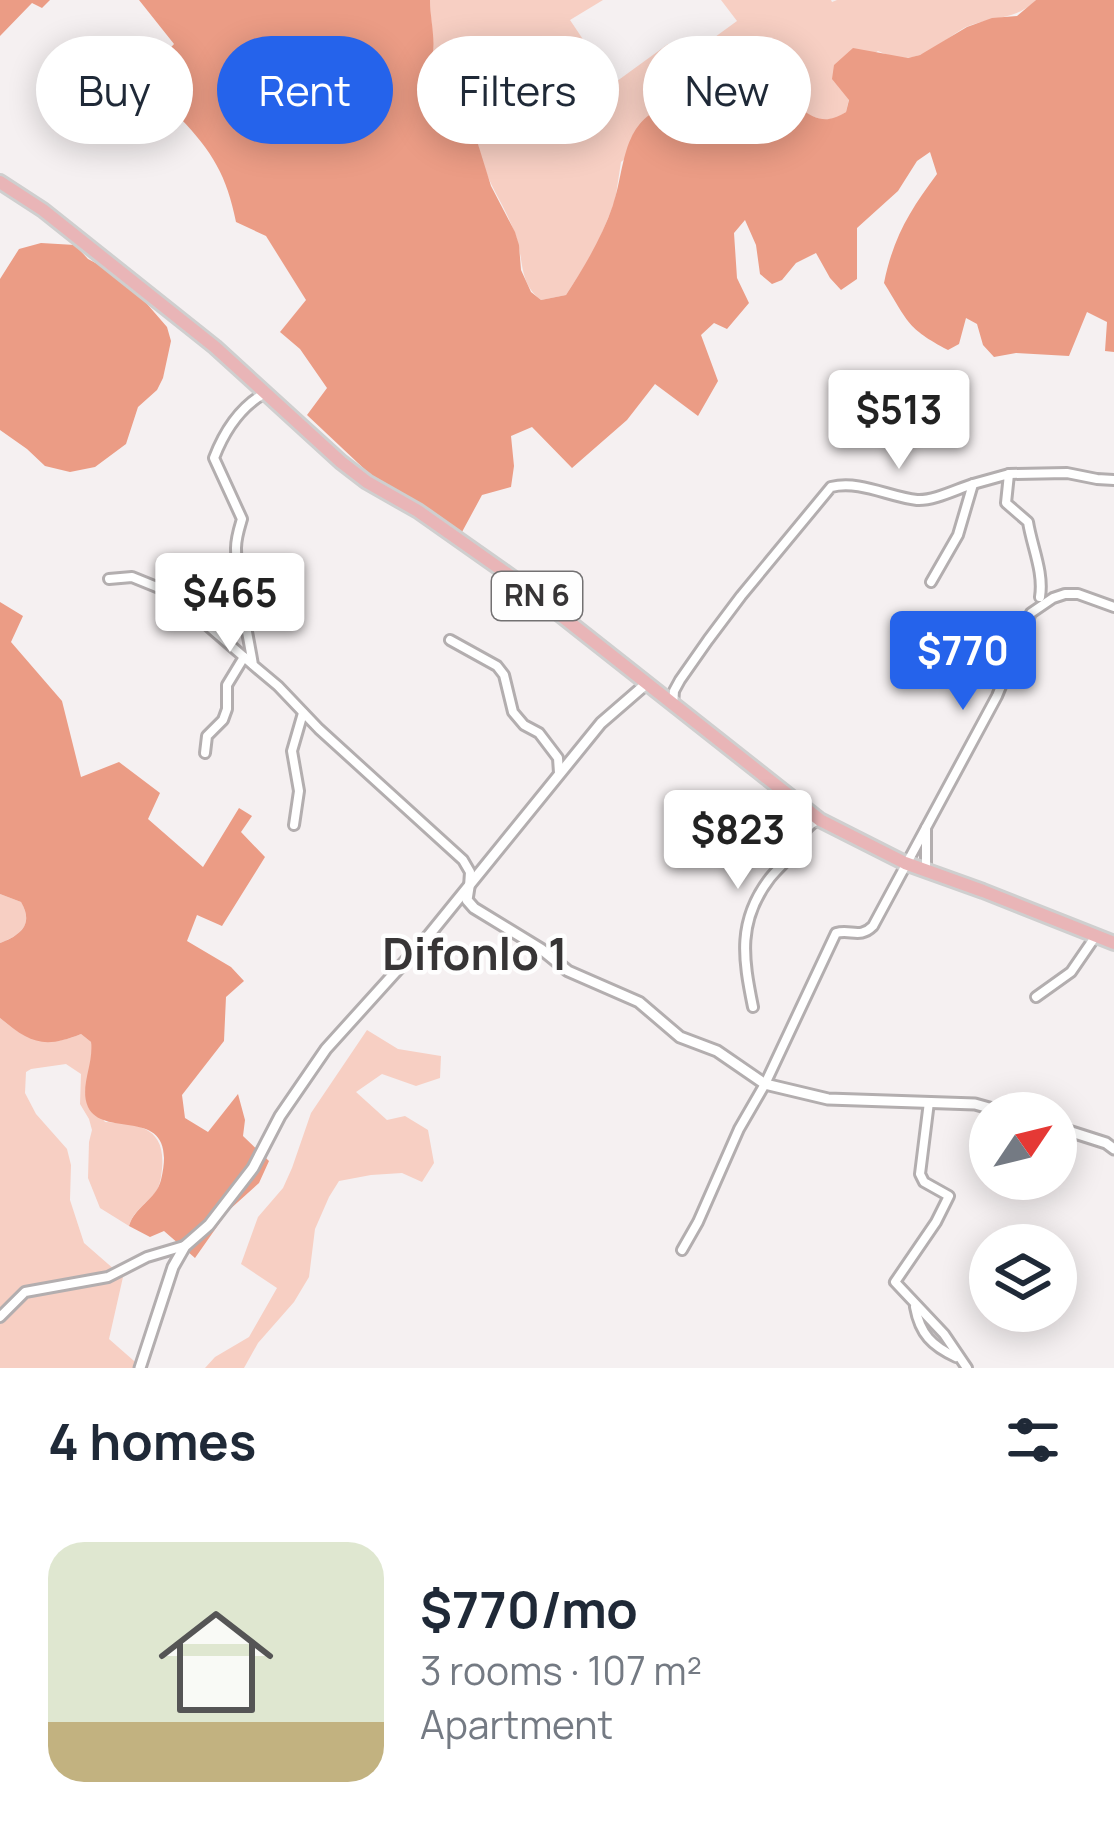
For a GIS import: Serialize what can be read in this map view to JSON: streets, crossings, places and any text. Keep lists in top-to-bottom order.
{
  "streets": {
    "main road": ["RN 6"]
  },
  "districts": ["Difonlo 1"],
  "north": "top right",
  "page": {
    "chip": [
      "Buy",
      "Rent",
      "Filters",
      "New"
    ],
    "price": [
      "$513",
      "$465",
      "$770",
      "$823"
    ],
    "heading": "4 homes",
    "list": [
      {
        "name": "$770/mo",
        "note": "3 rooms · 107 m² · Apartment"
      }
    ]
  }
}
